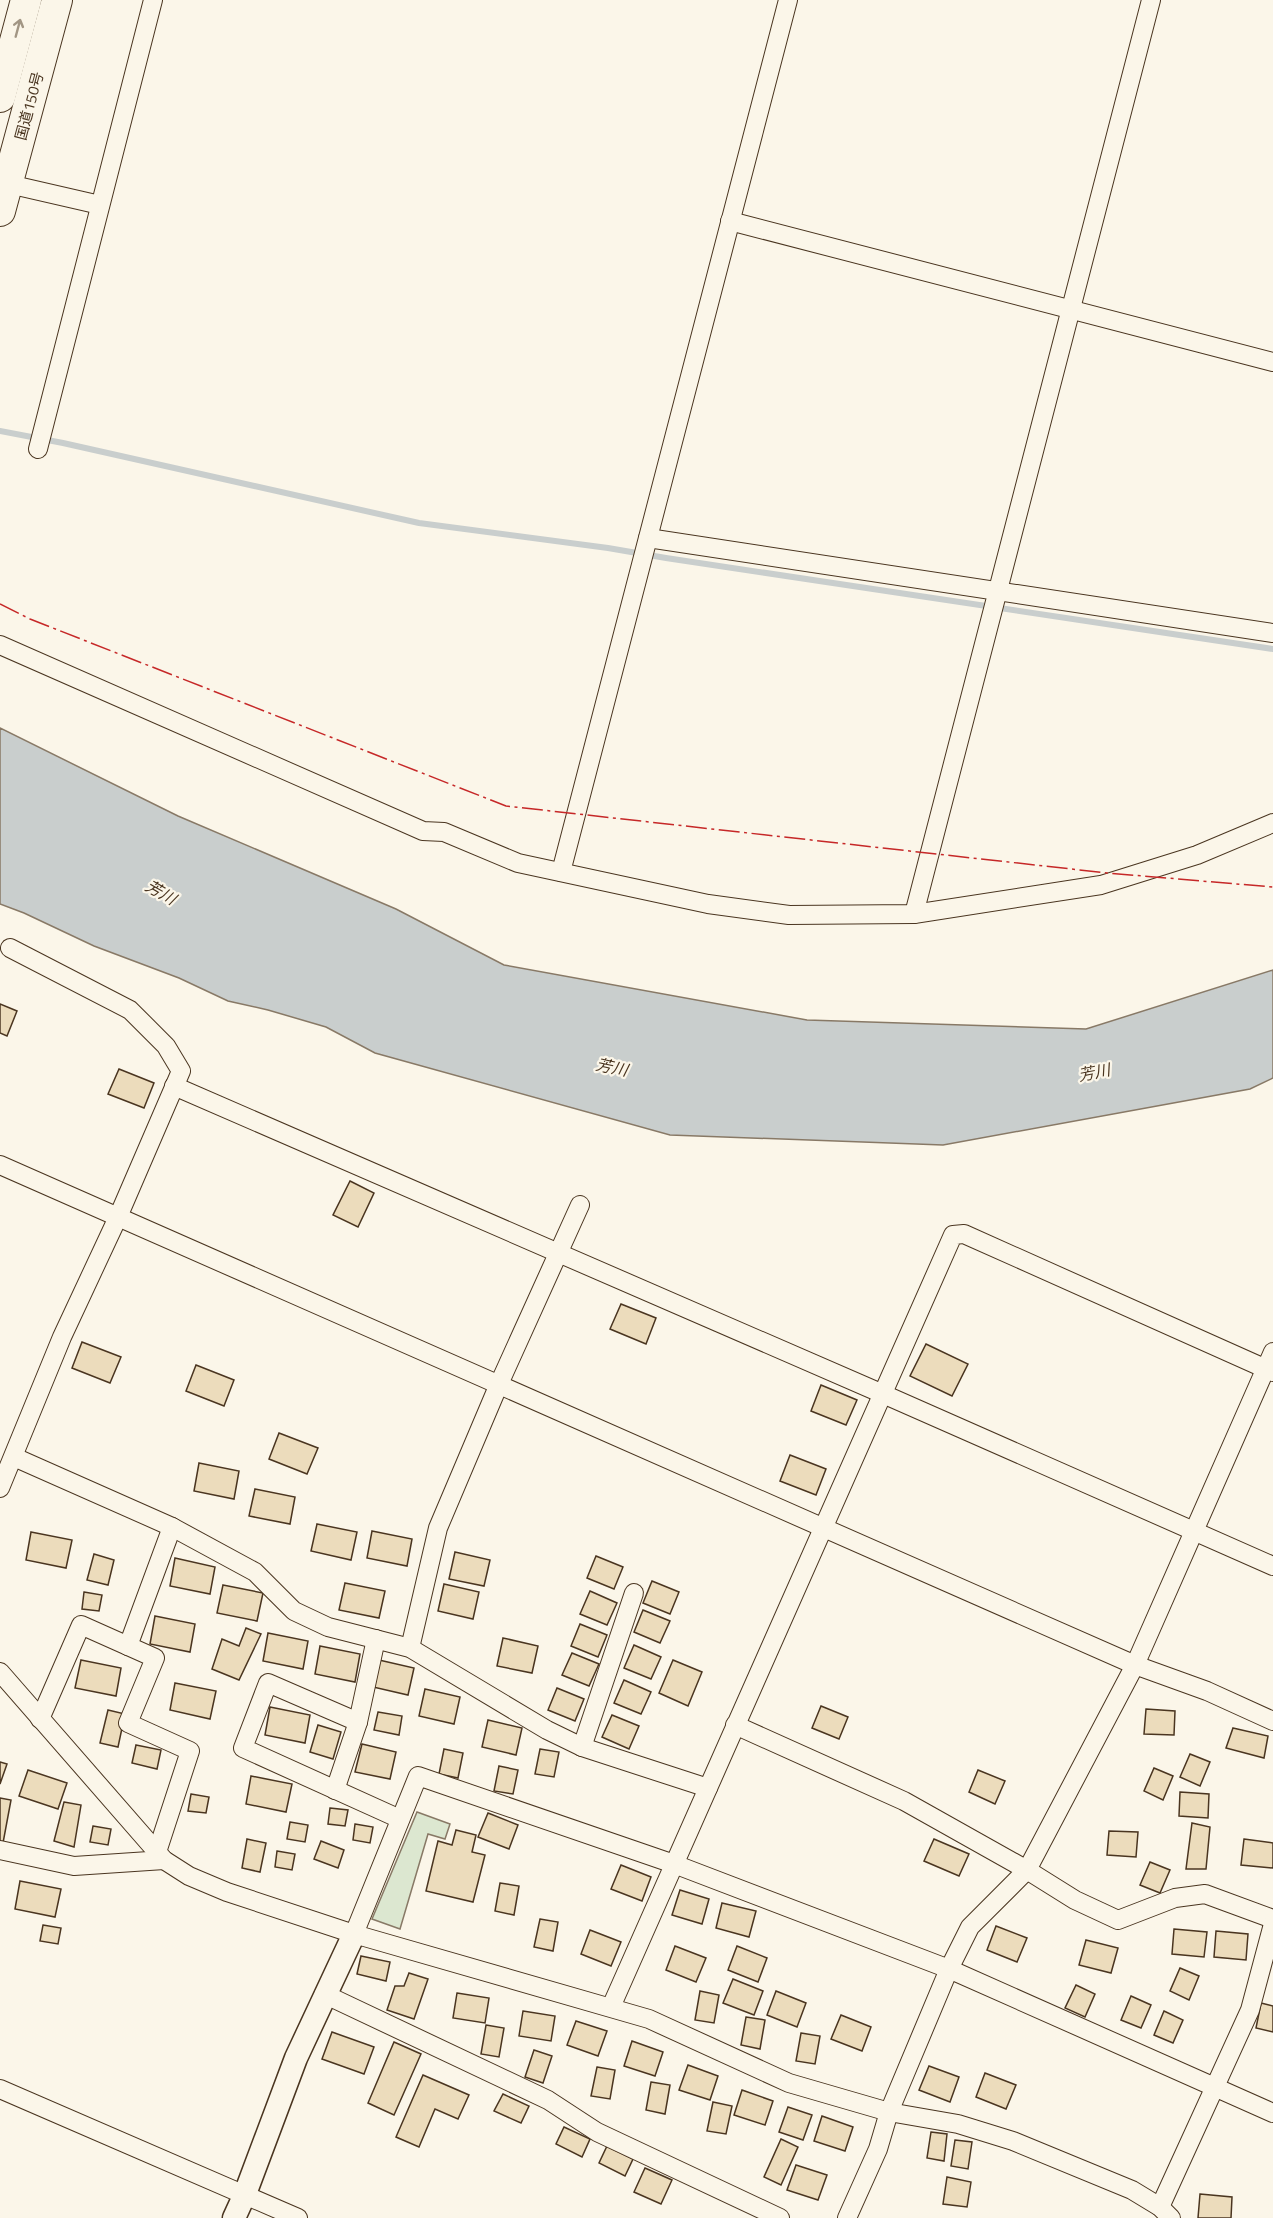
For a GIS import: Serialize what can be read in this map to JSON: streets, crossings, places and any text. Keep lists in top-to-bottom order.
{
  "streets": {
    "highway": ["国道150号"]
  },
  "water": ["芳川"]
}
